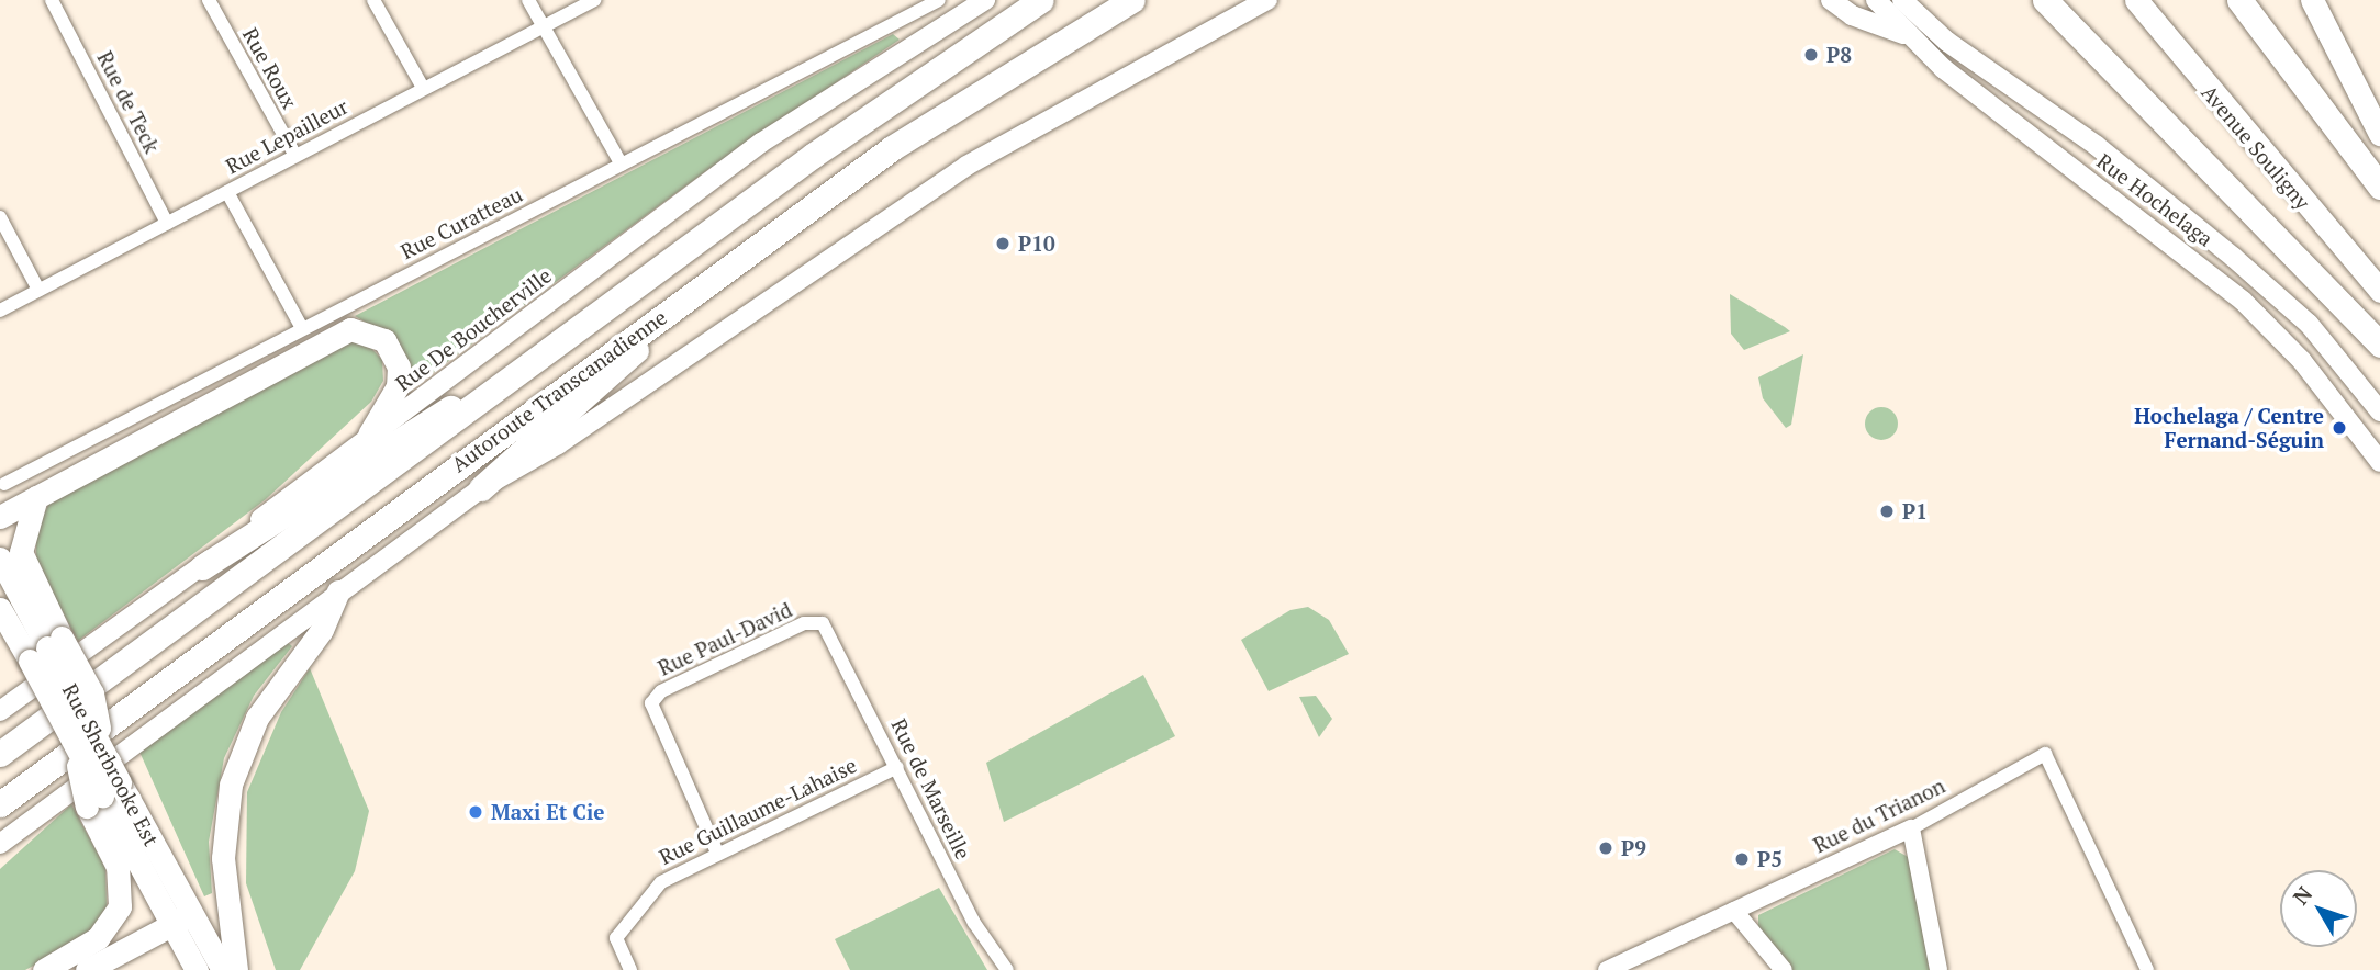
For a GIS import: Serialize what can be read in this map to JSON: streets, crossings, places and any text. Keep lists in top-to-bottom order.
{
  "streets": {
    "highway": ["Autoroute Transcanadienne"],
    "main road": [
      "Avenue Souligny",
      "Rue Hochelaga",
      "Rue De Boucherville",
      "Rue Sherbrooke Est"
    ],
    "street": [
      "Rue Roux",
      "Rue de Teck",
      "Rue Lepailleur",
      "Rue Curatteau",
      "Rue Paul-David",
      "Rue de Marseille",
      "Rue Guillaume-Lahaise",
      "Rue du Trianon"
    ]
  },
  "crossings": [
    ["Rue Roux", "Rue Lepailleur"],
    ["Rue de Teck", "Rue Lepailleur"],
    ["Rue Paul-David", "Rue de Marseille"],
    ["Rue Paul-David", "Rue Guillaume-Lahaise"],
    ["Rue de Marseille", "Rue Guillaume-Lahaise"]
  ],
  "places": [
    "P8",
    "P10",
    "Hochelaga / Centre Fernand-Séguin",
    "P1",
    "Maxi Et Cie",
    "P9",
    "P5"
  ],
  "north": "top left"
}
